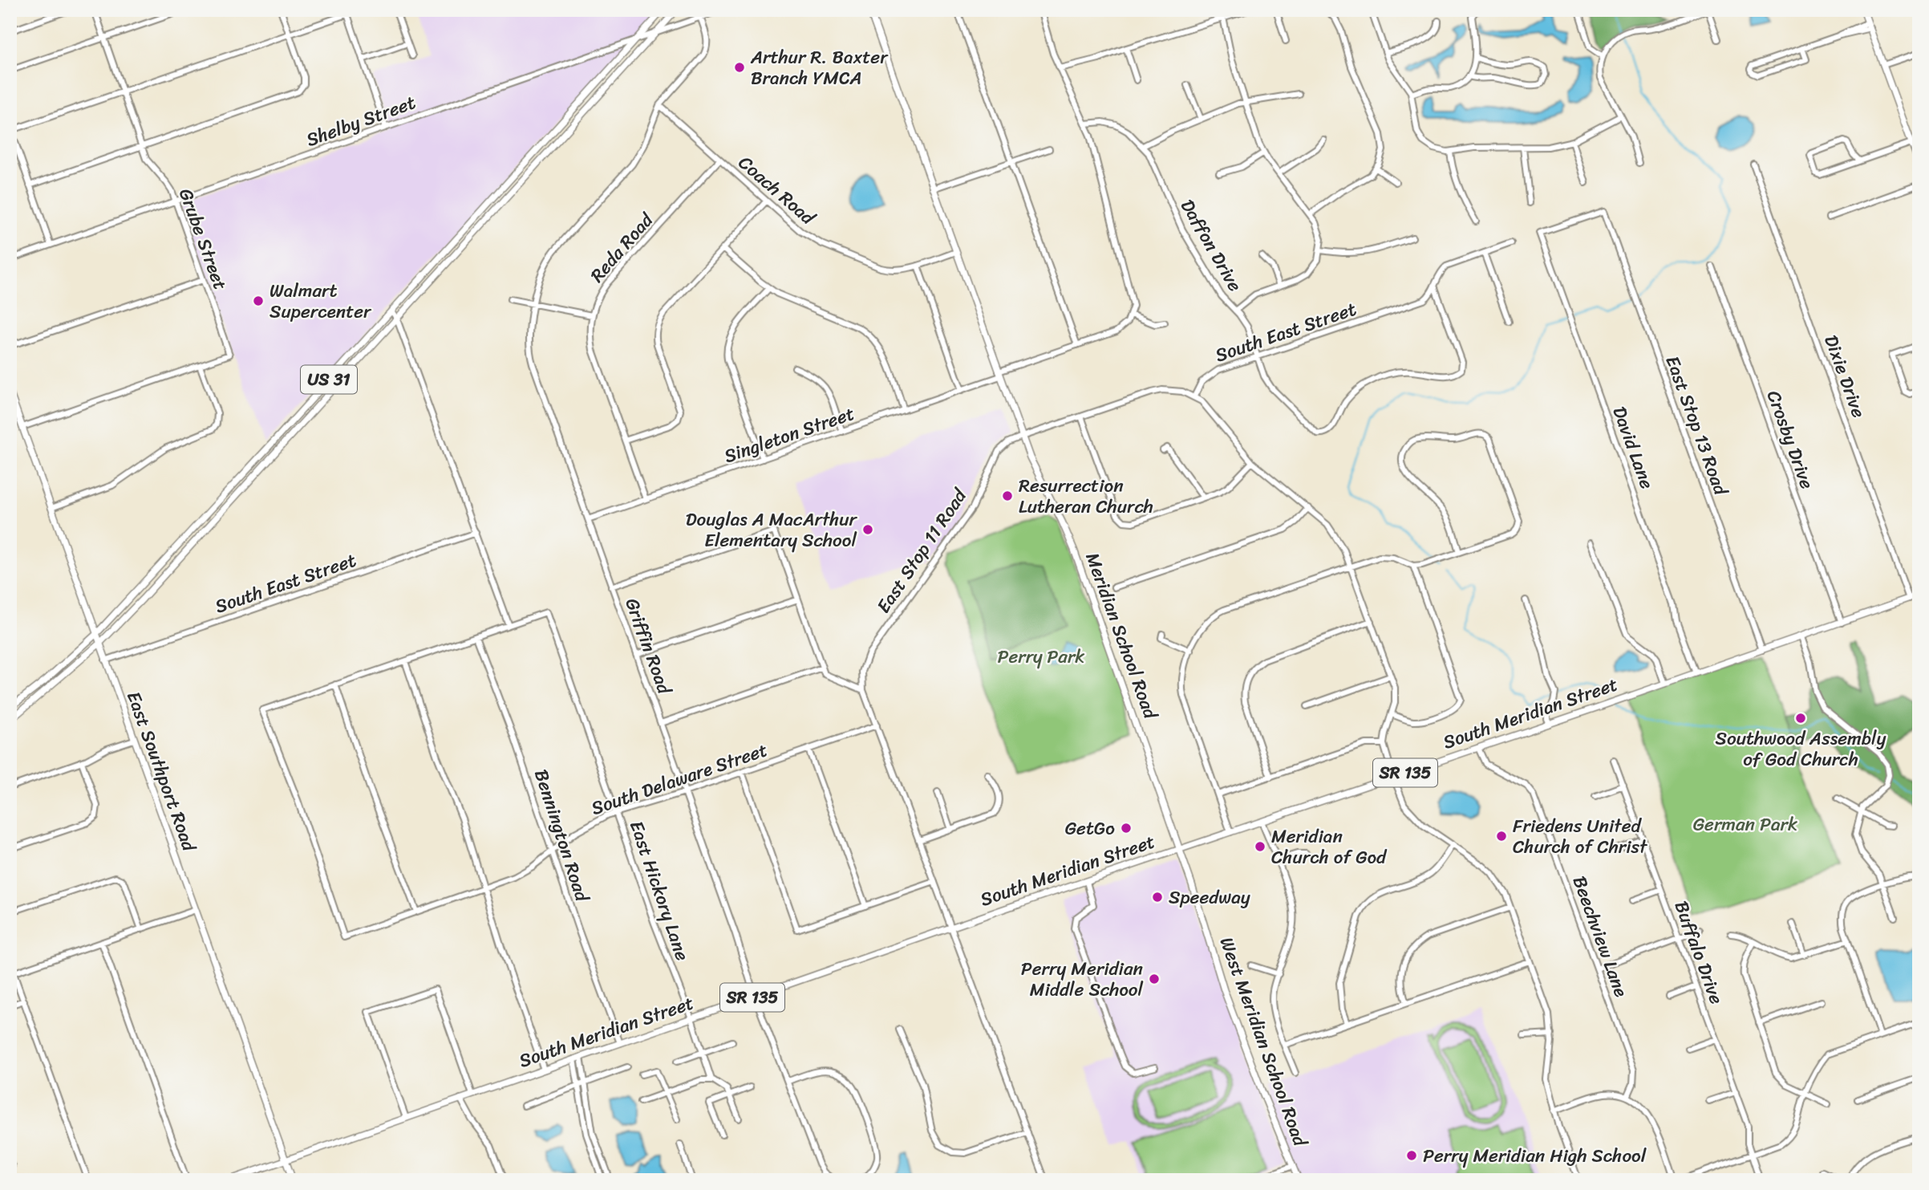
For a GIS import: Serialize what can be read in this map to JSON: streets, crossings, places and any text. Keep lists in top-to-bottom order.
{
  "streets": {
    "main road": [
      "US 31",
      "Meridian School Road",
      "South Meridian Street",
      "East Southport Road",
      "SR 135",
      "West Meridian School Road"
    ],
    "street": [
      "Shelby Street",
      "Coach Road",
      "Grube Street",
      "Daffon Drive",
      "Reda Road",
      "South East Street",
      "Dixie Drive",
      "East Stop 13 Road",
      "Singleton Street",
      "Crosby Drive",
      "David Lane",
      "East Stop 11 Road",
      "Griffin Road",
      "South Delaware Street",
      "Bennington Road",
      "East Hickory Lane",
      "Beechview Lane",
      "Buffalo Drive"
    ]
  },
  "crossings": [
    ["Shelby Street", "Grube Street"],
    ["Shelby Street", "US 31"],
    ["Coach Road", "Reda Road"],
    ["Coach Road", "Griffin Road"],
    ["Daffon Drive", "South East Street"],
    ["Reda Road", "Singleton Street"],
    ["South East Street", "East Southport Road"],
    ["Dixie Drive", "South Meridian Street"],
    ["US 31", "East Southport Road"],
    ["East Stop 13 Road", "David Lane"],
    ["East Stop 13 Road", "South Meridian Street"],
    ["Singleton Street", "Griffin Road"],
    ["Crosby Drive", "South Meridian Street"],
    ["David Lane", "South Meridian Street"],
    ["East Stop 11 Road", "Meridian School Road"],
    ["East Stop 11 Road", "South Meridian Street"],
    ["East Stop 11 Road", "South Delaware Street"],
    ["Meridian School Road", "South Meridian Street"],
    ["Meridian School Road", "West Meridian School Road"],
    ["Griffin Road", "South Meridian Street"],
    ["Griffin Road", "South Delaware Street"],
    ["South Meridian Street", "East Southport Road"],
    ["South Meridian Street", "Bennington Road"],
    ["South Meridian Street", "East Hickory Lane"],
    ["South Meridian Street", "Beechview Lane"],
    ["South Meridian Street", "West Meridian School Road"],
    ["South Delaware Street", "Bennington Road"],
    ["South Delaware Street", "East Hickory Lane"]
  ],
  "parks": ["Perry Park", "German Park"],
  "places": [
    "Arthur R. Baxter Branch YMCA",
    "Walmart Supercenter",
    "Resurrection Lutheran Church",
    "Douglas A MacArthur Elementary School",
    "Southwood Assembly of God Church",
    "GetGo",
    "Friedens United Church of Christ",
    "Meridian Church of God",
    "Speedway",
    "Perry Meridian Middle School",
    "Perry Meridian High School"
  ]
}
